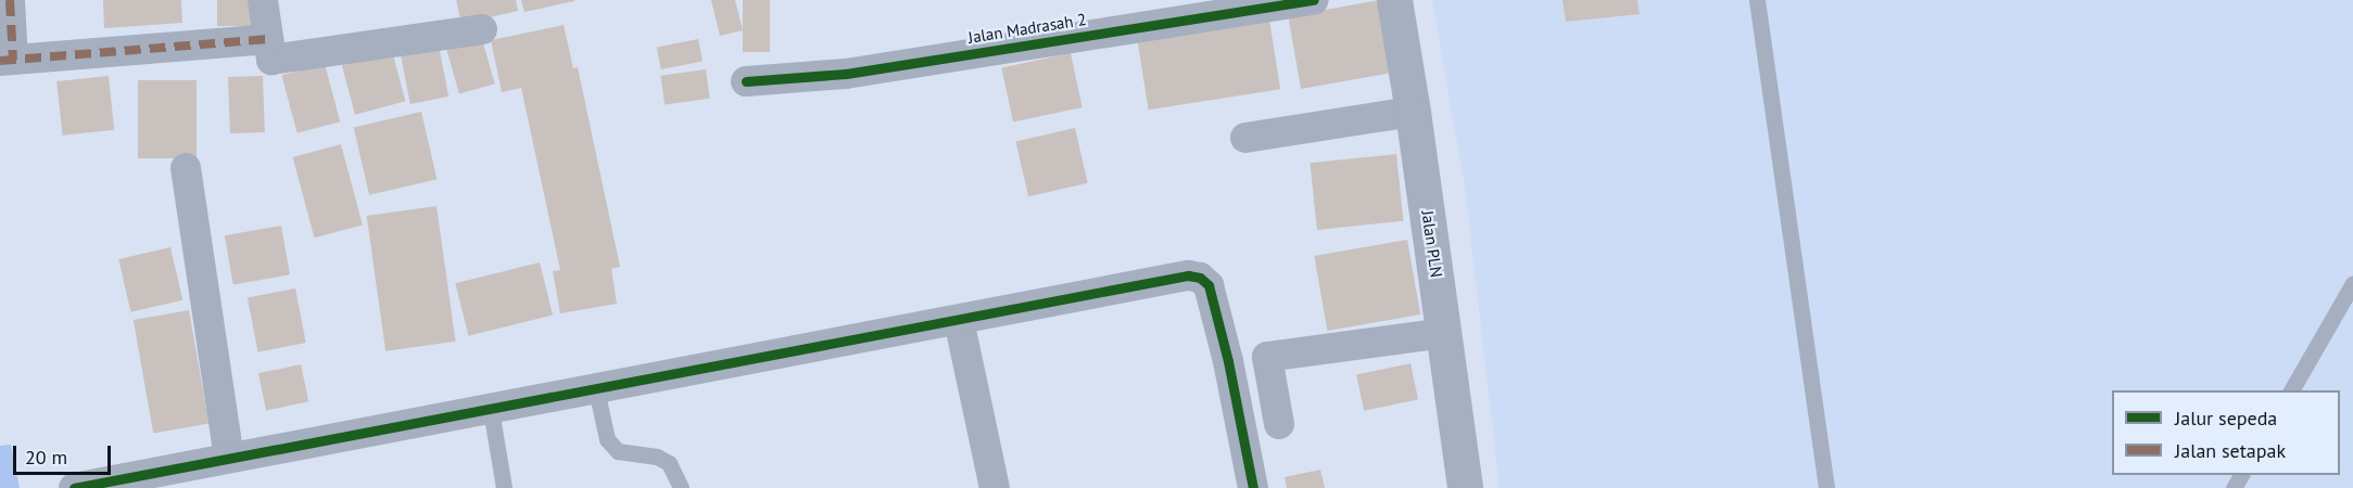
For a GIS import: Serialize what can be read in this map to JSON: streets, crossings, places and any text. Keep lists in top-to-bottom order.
{
  "streets": {
    "street": ["Jalan Madrasah 2", "Jalan PLN"]
  },
  "legend": ["Jalur sepeda", "Jalan setapak"],
  "scale_bar": "20 m"
}
